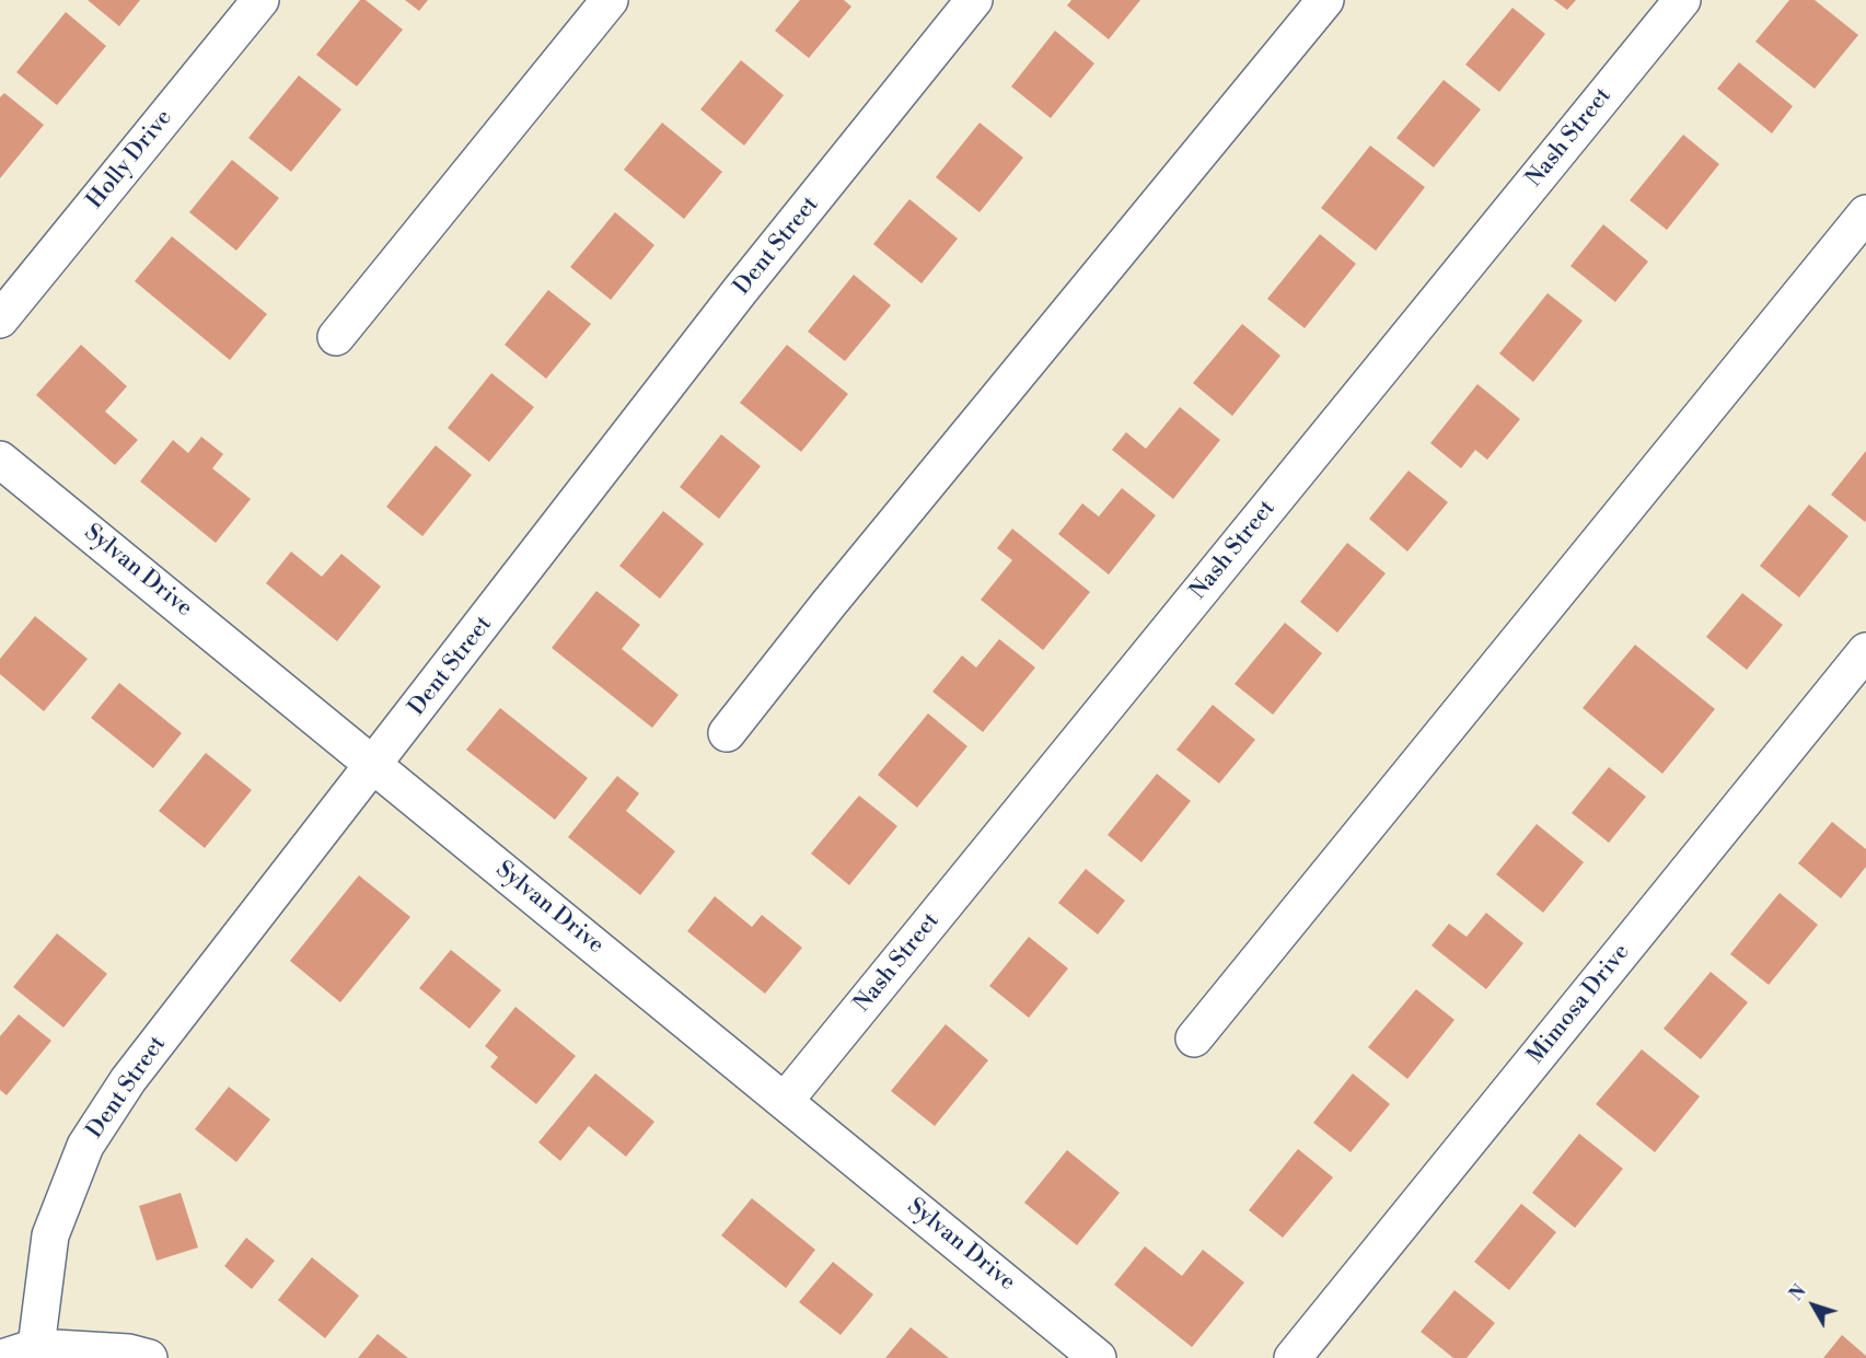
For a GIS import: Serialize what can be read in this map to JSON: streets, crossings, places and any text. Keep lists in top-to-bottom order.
{
  "streets": {
    "street": [
      "Nash Street",
      "Holly Drive",
      "Dent Street",
      "Sylvan Drive",
      "Mimosa Drive"
    ]
  },
  "crossings": [
    ["Nash Street", "Sylvan Drive"],
    ["Dent Street", "Sylvan Drive"]
  ],
  "north": "top left"
}
